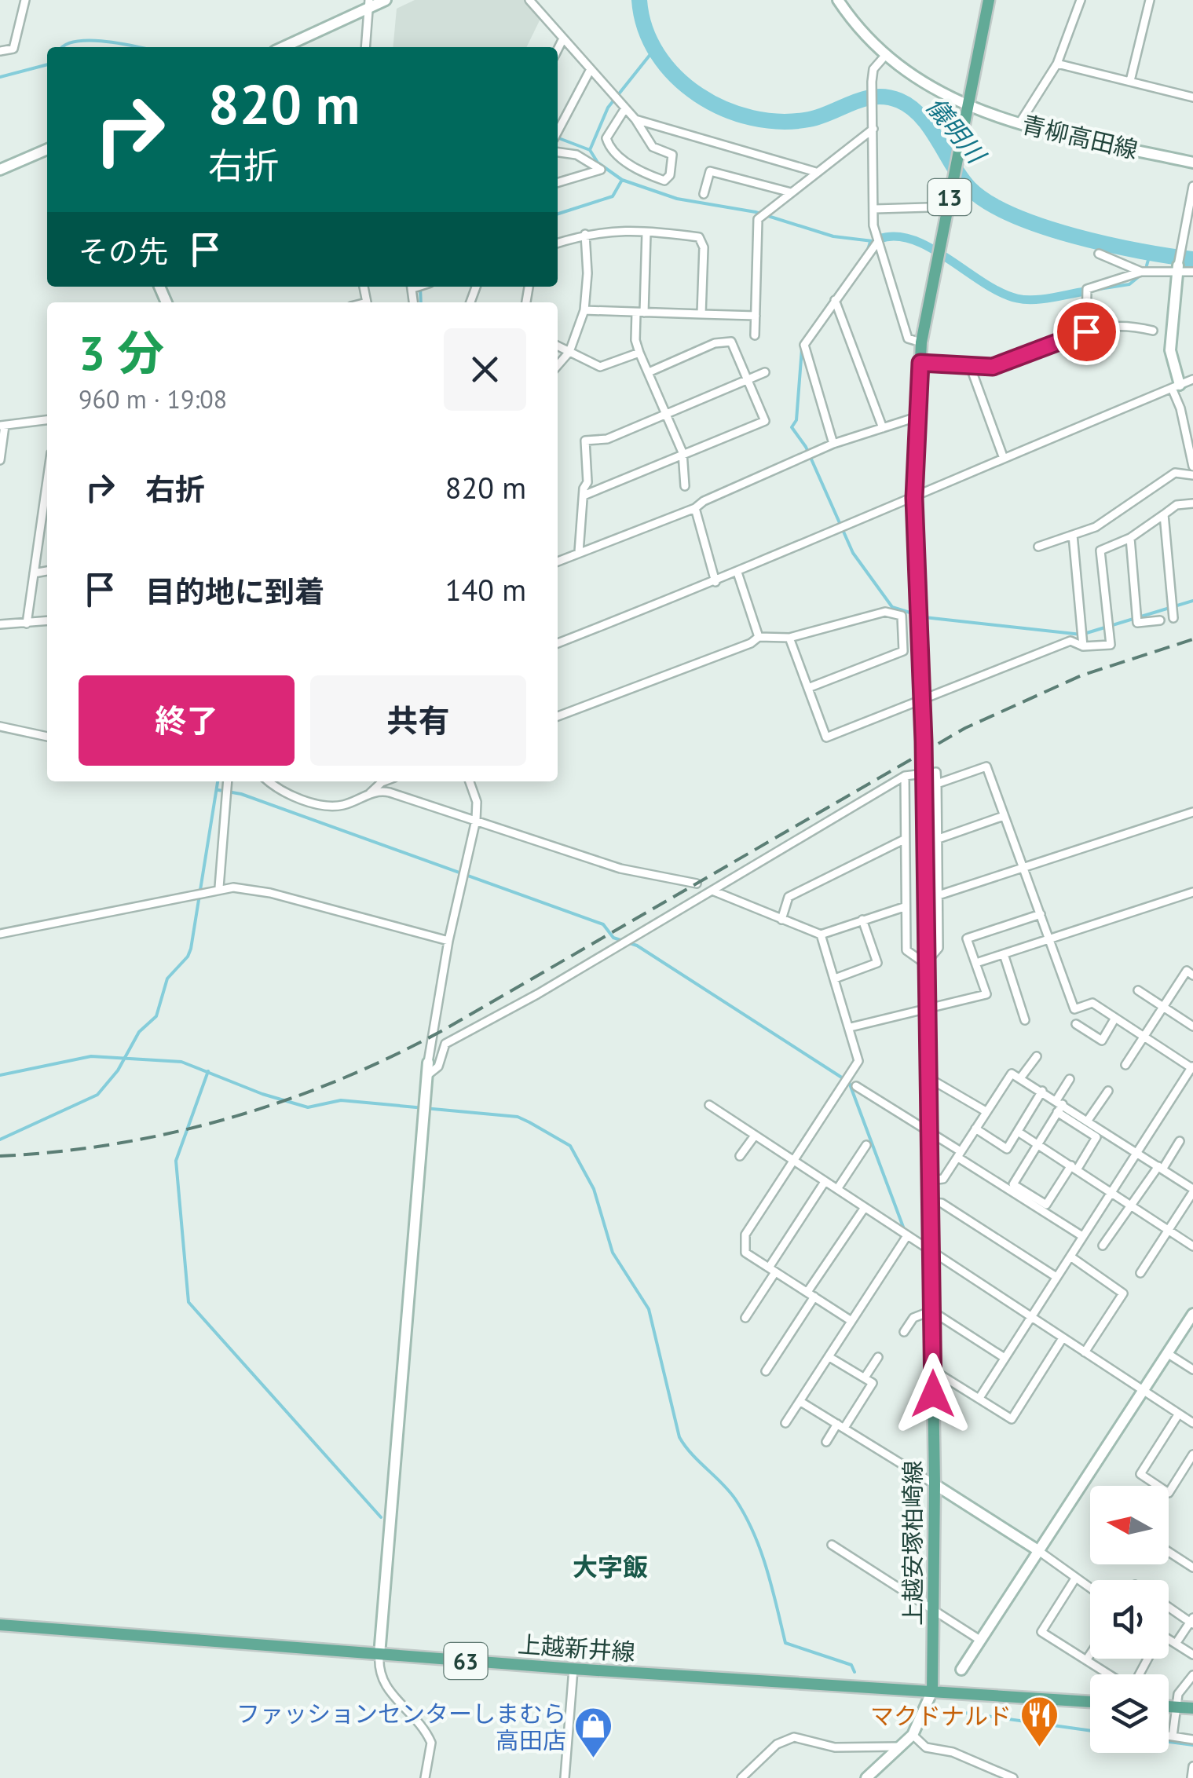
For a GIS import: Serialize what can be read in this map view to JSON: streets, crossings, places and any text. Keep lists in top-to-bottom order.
{
  "streets": {
    "main road": [
      "13",
      "上越安塚柏崎線",
      "上越新井線",
      "63"
    ],
    "street": ["青柳高田線"]
  },
  "crossings": [
    ["青柳高田線", "13"],
    ["青柳高田線", "上越安塚柏崎線"],
    ["13", "上越安塚柏崎線"],
    ["上越安塚柏崎線", "上越新井線"]
  ],
  "districts": ["大字飯"],
  "water": ["儀明川"],
  "places": {
    "restaurant": ["マクドナルド"],
    "shop": ["ファッションセンターしまむら 高田店"]
  },
  "north": "left",
  "page": {
    "turn": ["820 m", "右折"],
    "then": "その先",
    "heading": ["3 分", "960 m · 19:08"],
    "list": [
      {
        "name": "右折",
        "value": "820 m"
      },
      {
        "name": "目的地に到着",
        "value": "140 m"
      }
    ],
    "buttons": ["終了", "共有"]
  }
}
